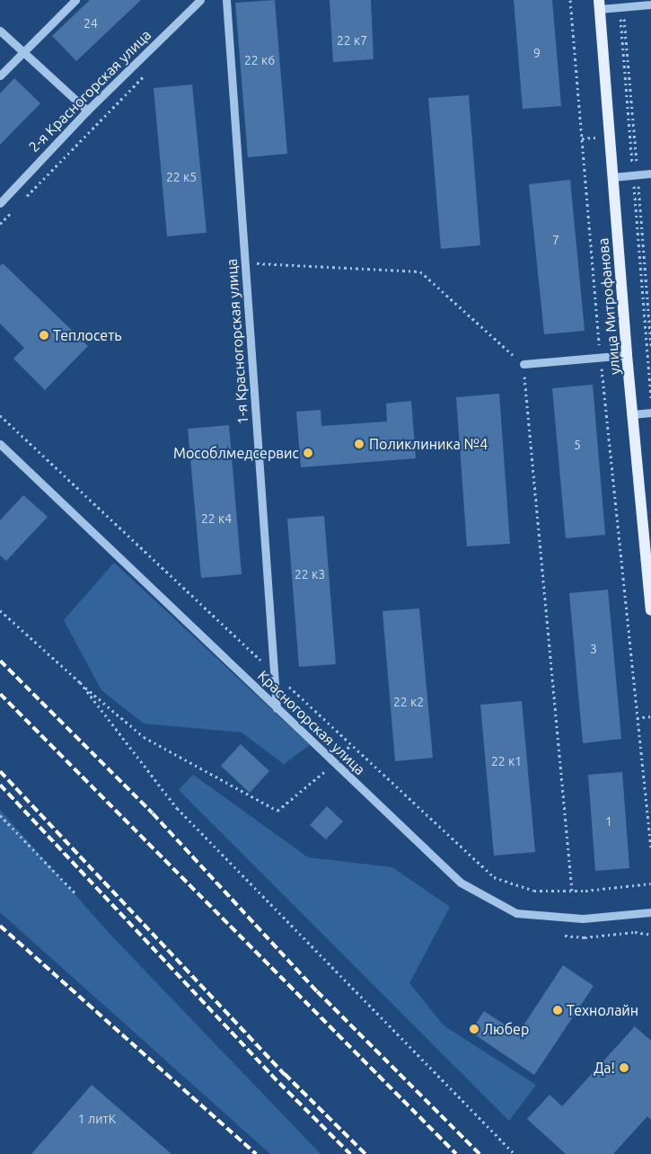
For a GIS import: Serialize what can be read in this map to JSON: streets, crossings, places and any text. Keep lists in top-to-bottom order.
{
  "streets": {
    "main road": ["улица Митрофанова"],
    "street": ["2-я Красногорская улица", "1-я Красногорская улица", "Красногорская улица"]
  },
  "crossings": [
    ["1-я Красногорская улица", "Красногорская улица"]
  ],
  "places": [
    "Теплосеть",
    "Поликлиника №4",
    "Мособлмедсервис",
    "Технолайн",
    "Любер",
    "Да!"
  ],
  "house_numbers": [
    "24",
    "22 к7",
    "9",
    "22 к6",
    "22 к5",
    "7",
    "5",
    "22 к4",
    "22 к3",
    "3",
    "22 к2",
    "22 к1",
    "1",
    "1 литК"
  ]
}
